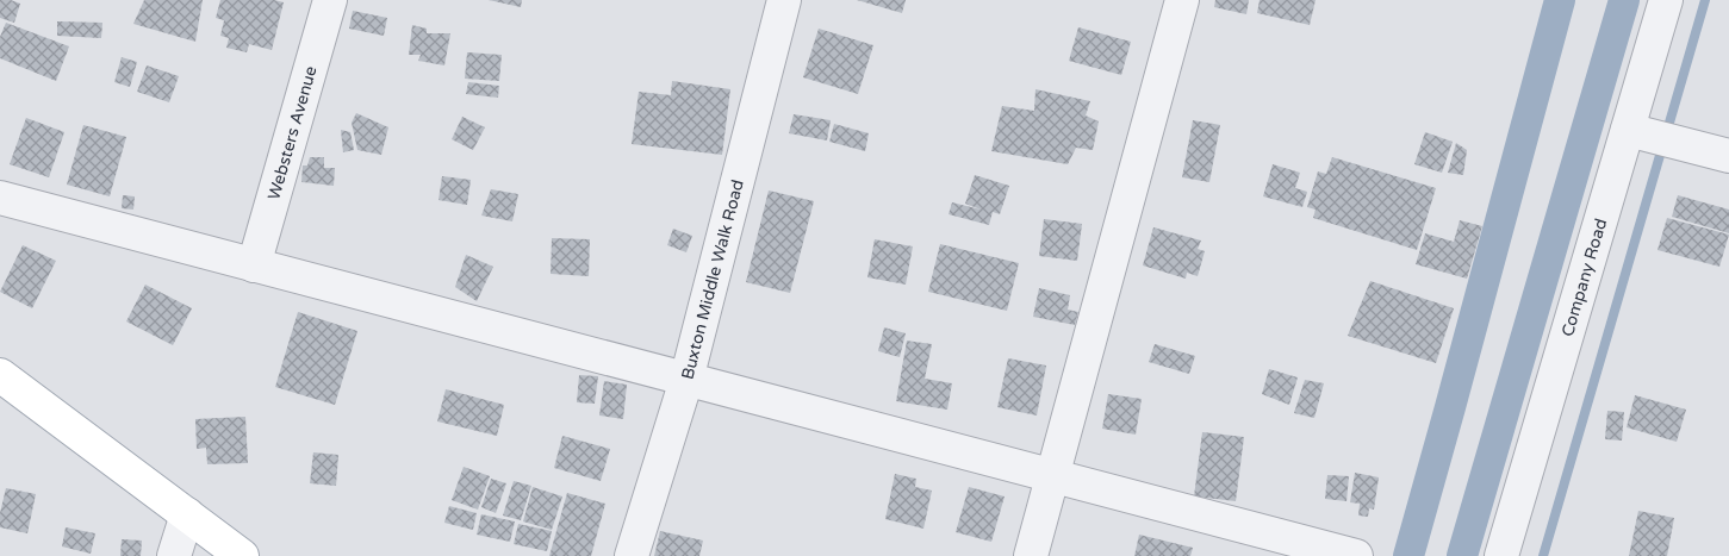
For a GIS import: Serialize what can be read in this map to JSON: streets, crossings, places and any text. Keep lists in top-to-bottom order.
{
  "streets": {
    "street": ["Websters Avenue", "Company Road", "Buxton Middle Walk Road"]
  }
}
